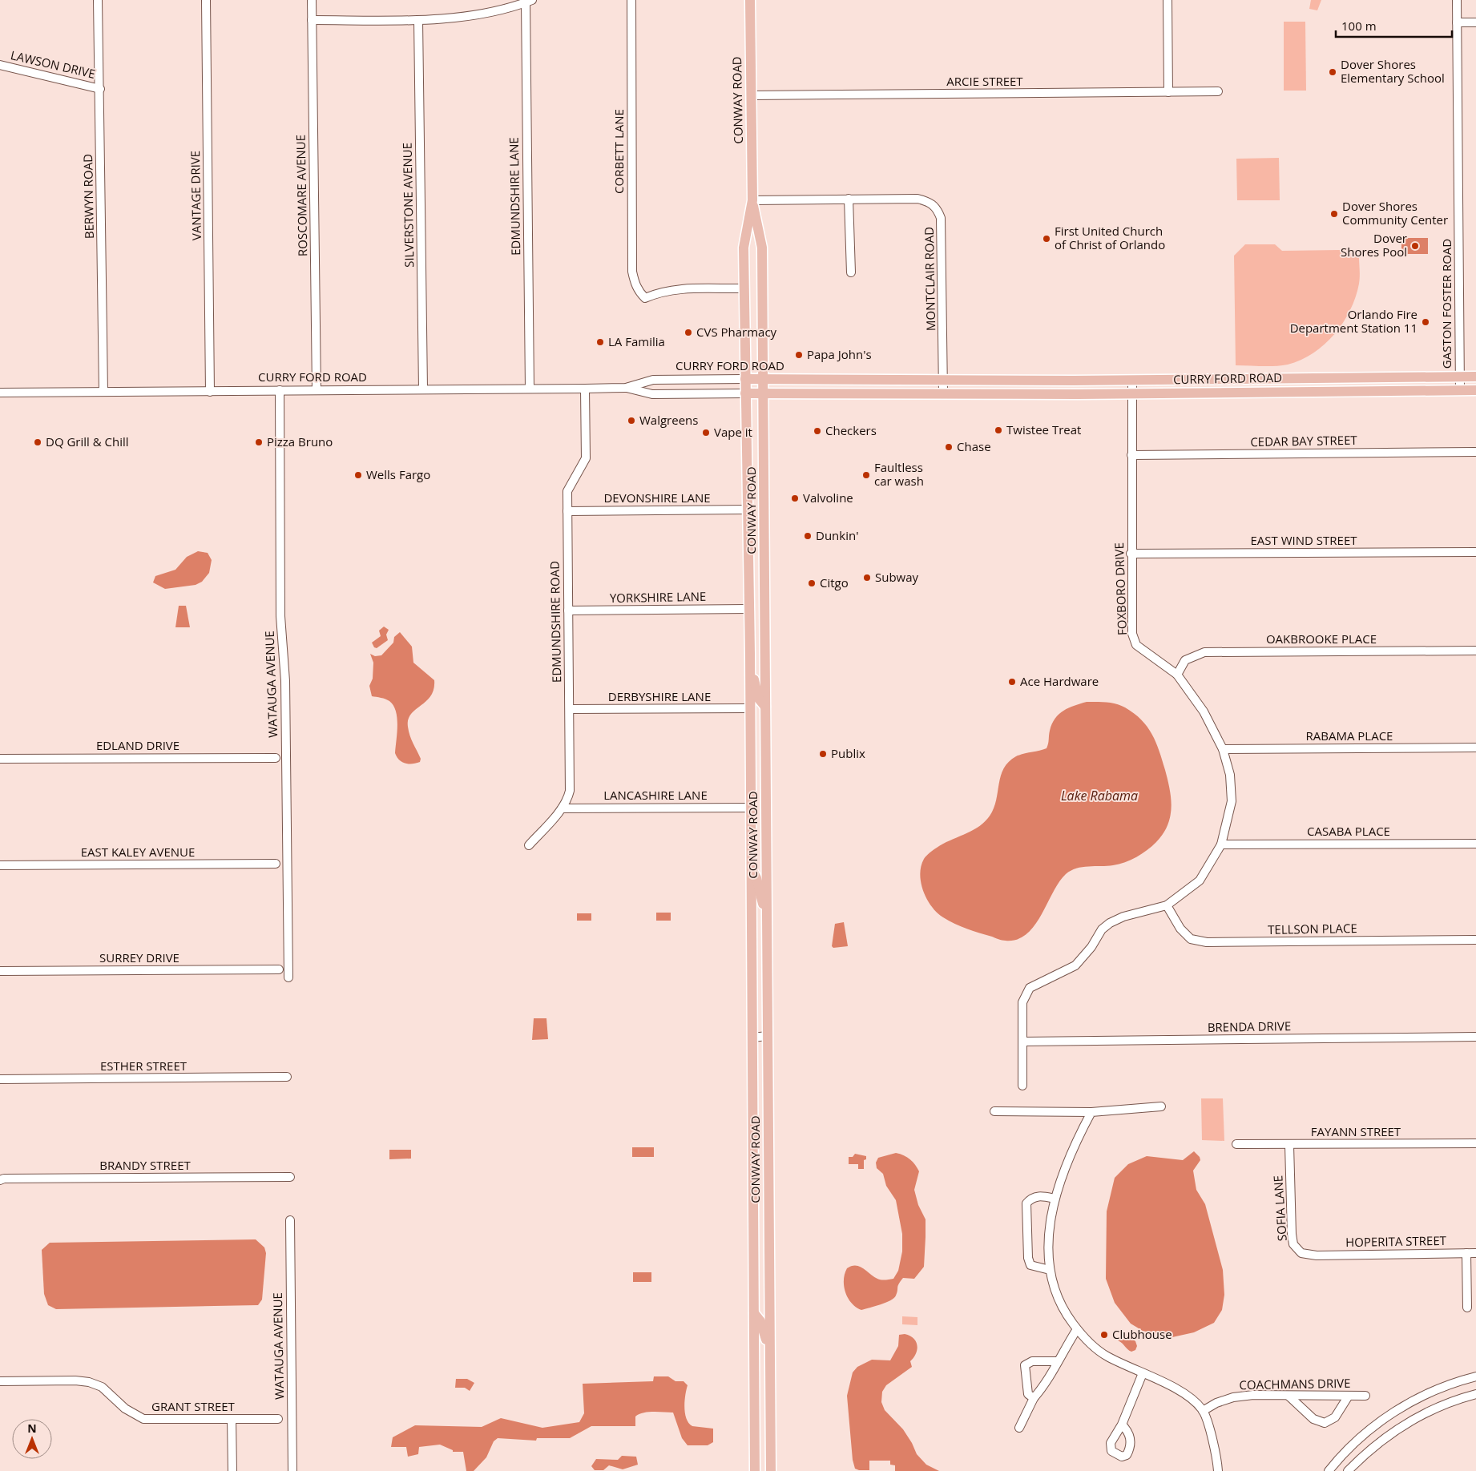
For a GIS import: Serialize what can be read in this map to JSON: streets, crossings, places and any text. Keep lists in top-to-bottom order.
{
  "streets": {
    "main road": ["CONWAY ROAD", "CURRY FORD ROAD"],
    "street": [
      "LAWSON DRIVE",
      "ARCIE STREET",
      "CORBETT LANE",
      "VANTAGE DRIVE",
      "ROSCOMARE AVENUE",
      "BERWYN ROAD",
      "EDMUNDSHIRE LANE",
      "SILVERSTONE AVENUE",
      "MONTCLAIR ROAD",
      "GASTON FOSTER ROAD",
      "CEDAR BAY STREET",
      "DEVONSHIRE LANE",
      "EAST WIND STREET",
      "FOXBORO DRIVE",
      "YORKSHIRE LANE",
      "EDMUNDSHIRE ROAD",
      "OAKBROOKE PLACE",
      "WATAUGA AVENUE",
      "DERBYSHIRE LANE",
      "RABAMA PLACE",
      "EDLAND DRIVE",
      "LANCASHIRE LANE",
      "CASABA PLACE",
      "EAST KALEY AVENUE",
      "TELLSON PLACE",
      "SURREY DRIVE",
      "BRENDA DRIVE",
      "ESTHER STREET",
      "FAYANN STREET",
      "BRANDY STREET",
      "SOFIA LANE",
      "HOPERITA STREET",
      "COACHMANS DRIVE",
      "GRANT STREET"
    ]
  },
  "crossings": [
    ["LAWSON DRIVE", "BERWYN ROAD"],
    ["ARCIE STREET", "CONWAY ROAD"],
    ["CONWAY ROAD", "CORBETT LANE"],
    ["CONWAY ROAD", "MONTCLAIR ROAD"],
    ["CONWAY ROAD", "CURRY FORD ROAD"],
    ["CONWAY ROAD", "DEVONSHIRE LANE"],
    ["CONWAY ROAD", "YORKSHIRE LANE"],
    ["CONWAY ROAD", "DERBYSHIRE LANE"],
    ["CONWAY ROAD", "LANCASHIRE LANE"],
    ["VANTAGE DRIVE", "CURRY FORD ROAD"],
    ["ROSCOMARE AVENUE", "CURRY FORD ROAD"],
    ["BERWYN ROAD", "CURRY FORD ROAD"],
    ["EDMUNDSHIRE LANE", "CURRY FORD ROAD"],
    ["SILVERSTONE AVENUE", "CURRY FORD ROAD"],
    ["MONTCLAIR ROAD", "CURRY FORD ROAD"],
    ["GASTON FOSTER ROAD", "CURRY FORD ROAD"],
    ["CURRY FORD ROAD", "FOXBORO DRIVE"],
    ["CURRY FORD ROAD", "EDMUNDSHIRE ROAD"],
    ["CURRY FORD ROAD", "WATAUGA AVENUE"],
    ["CEDAR BAY STREET", "FOXBORO DRIVE"],
    ["DEVONSHIRE LANE", "EDMUNDSHIRE ROAD"],
    ["EAST WIND STREET", "FOXBORO DRIVE"],
    ["FOXBORO DRIVE", "OAKBROOKE PLACE"],
    ["FOXBORO DRIVE", "RABAMA PLACE"],
    ["FOXBORO DRIVE", "CASABA PLACE"],
    ["FOXBORO DRIVE", "TELLSON PLACE"],
    ["FOXBORO DRIVE", "BRENDA DRIVE"],
    ["YORKSHIRE LANE", "EDMUNDSHIRE ROAD"],
    ["EDMUNDSHIRE ROAD", "DERBYSHIRE LANE"],
    ["EDMUNDSHIRE ROAD", "LANCASHIRE LANE"],
    ["FAYANN STREET", "SOFIA LANE"],
    ["SOFIA LANE", "HOPERITA STREET"]
  ],
  "water": ["Lake Rabama"],
  "places": [
    "Dover Shores Elementary School",
    "Dover Shores Community Center",
    "First United Church of Christ of Orlando",
    "Dover Shores Pool",
    "Orlando Fire Department Station 11",
    "CVS Pharmacy",
    "LA Familia",
    "Papa John's",
    "Walgreens",
    "Twistee Treat",
    "Checkers",
    "Vape it",
    "DQ Grill & Chill",
    "Pizza Bruno",
    "Chase",
    "Wells Fargo",
    "Faultless car wash",
    "Valvoline",
    "Dunkin'",
    "Subway",
    "Citgo",
    "Ace Hardware",
    "Publix",
    "Clubhouse"
  ],
  "scale_bar": "100 m",
  "north": "top"
}
